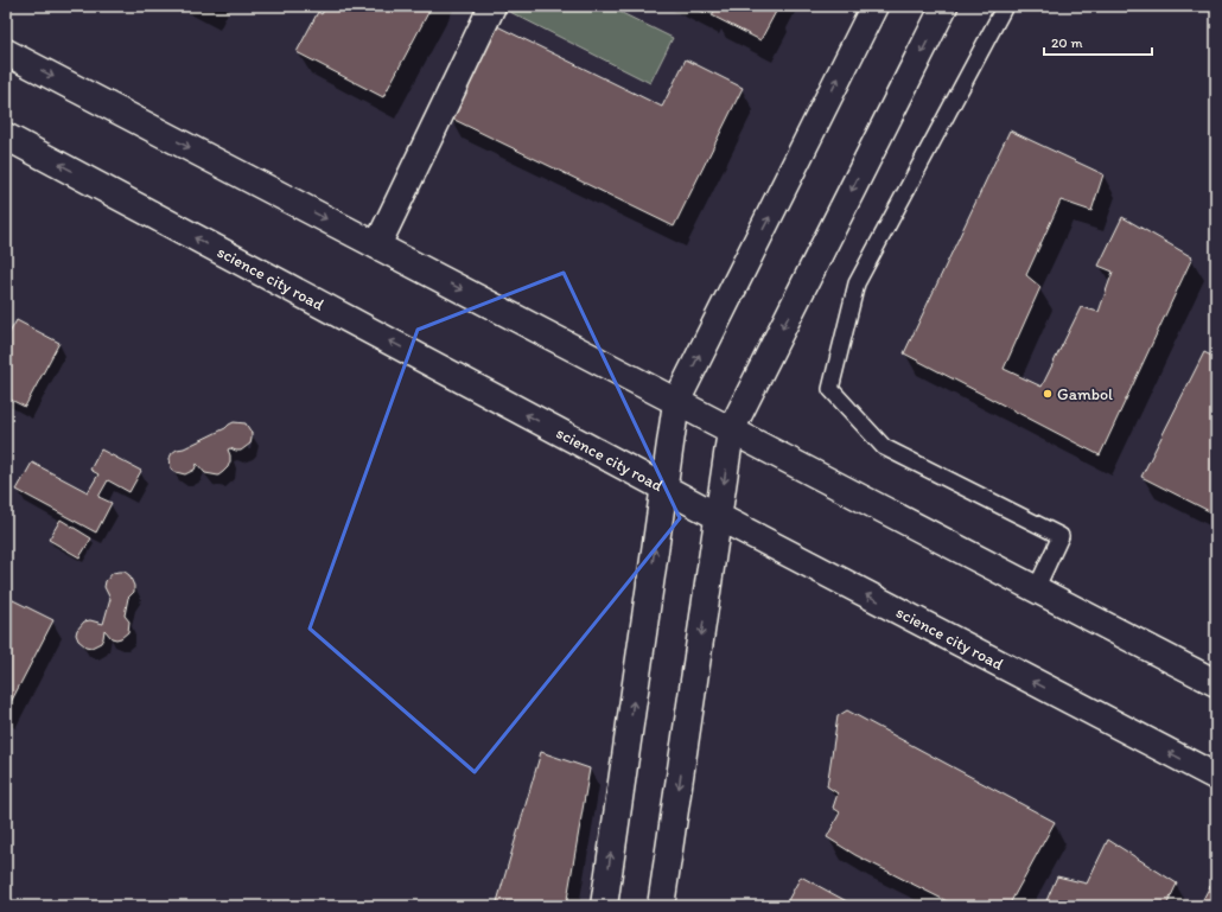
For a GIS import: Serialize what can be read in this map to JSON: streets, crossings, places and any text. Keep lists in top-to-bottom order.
{
  "streets": {
    "main road": ["science city road"]
  },
  "places": ["Gambol"],
  "scale_bar": "20 m"
}
